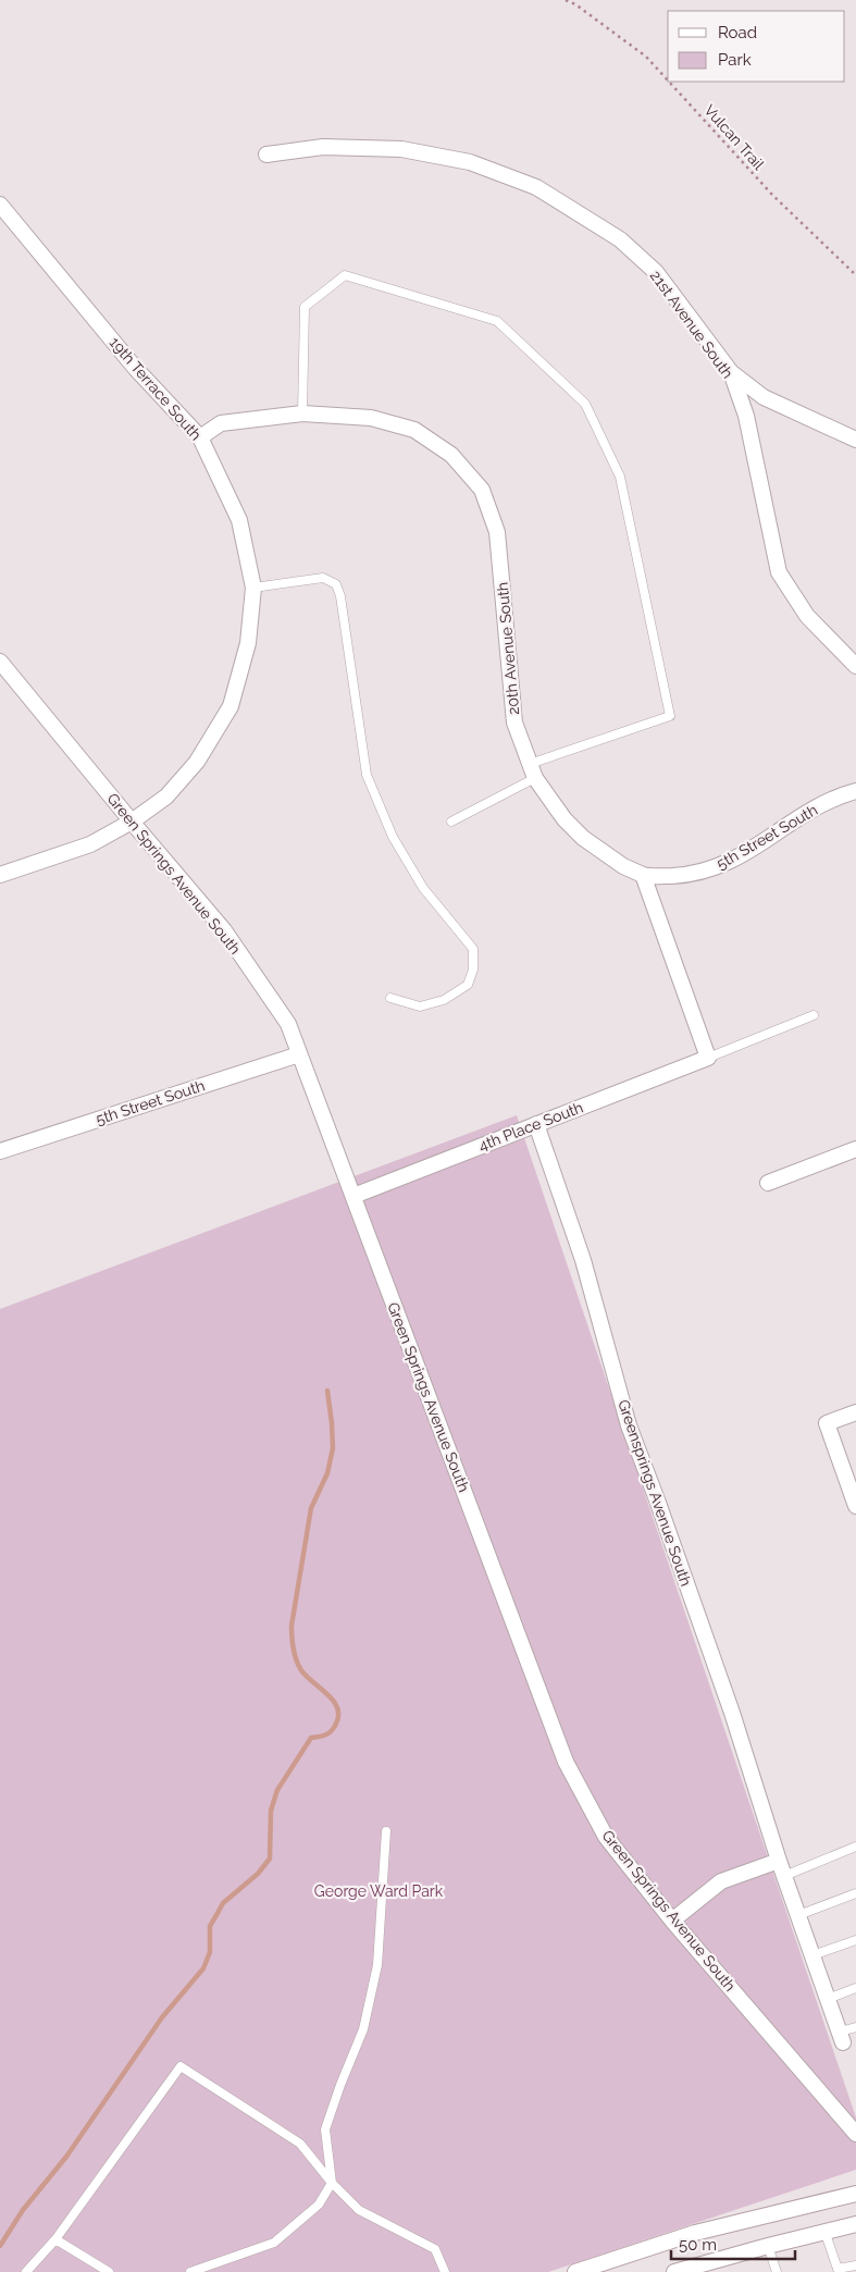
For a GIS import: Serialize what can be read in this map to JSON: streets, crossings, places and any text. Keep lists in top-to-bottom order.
{
  "streets": {
    "street": [
      "21st Avenue South",
      "19th Terrace South",
      "20th Avenue South",
      "5th Street South",
      "Green Springs Avenue South",
      "4th Place South",
      "Greensprings Avenue South"
    ],
    "path": ["Vulcan Trail"]
  },
  "crossings": [
    ["19th Terrace South", "20th Avenue South"],
    ["19th Terrace South", "Green Springs Avenue South"],
    ["20th Avenue South", "5th Street South"],
    ["5th Street South", "Green Springs Avenue South"],
    ["Green Springs Avenue South", "4th Place South"],
    ["4th Place South", "Greensprings Avenue South"]
  ],
  "parks": ["George Ward Park"],
  "legend": ["Road", "Park"],
  "scale_bar": "50 m"
}
